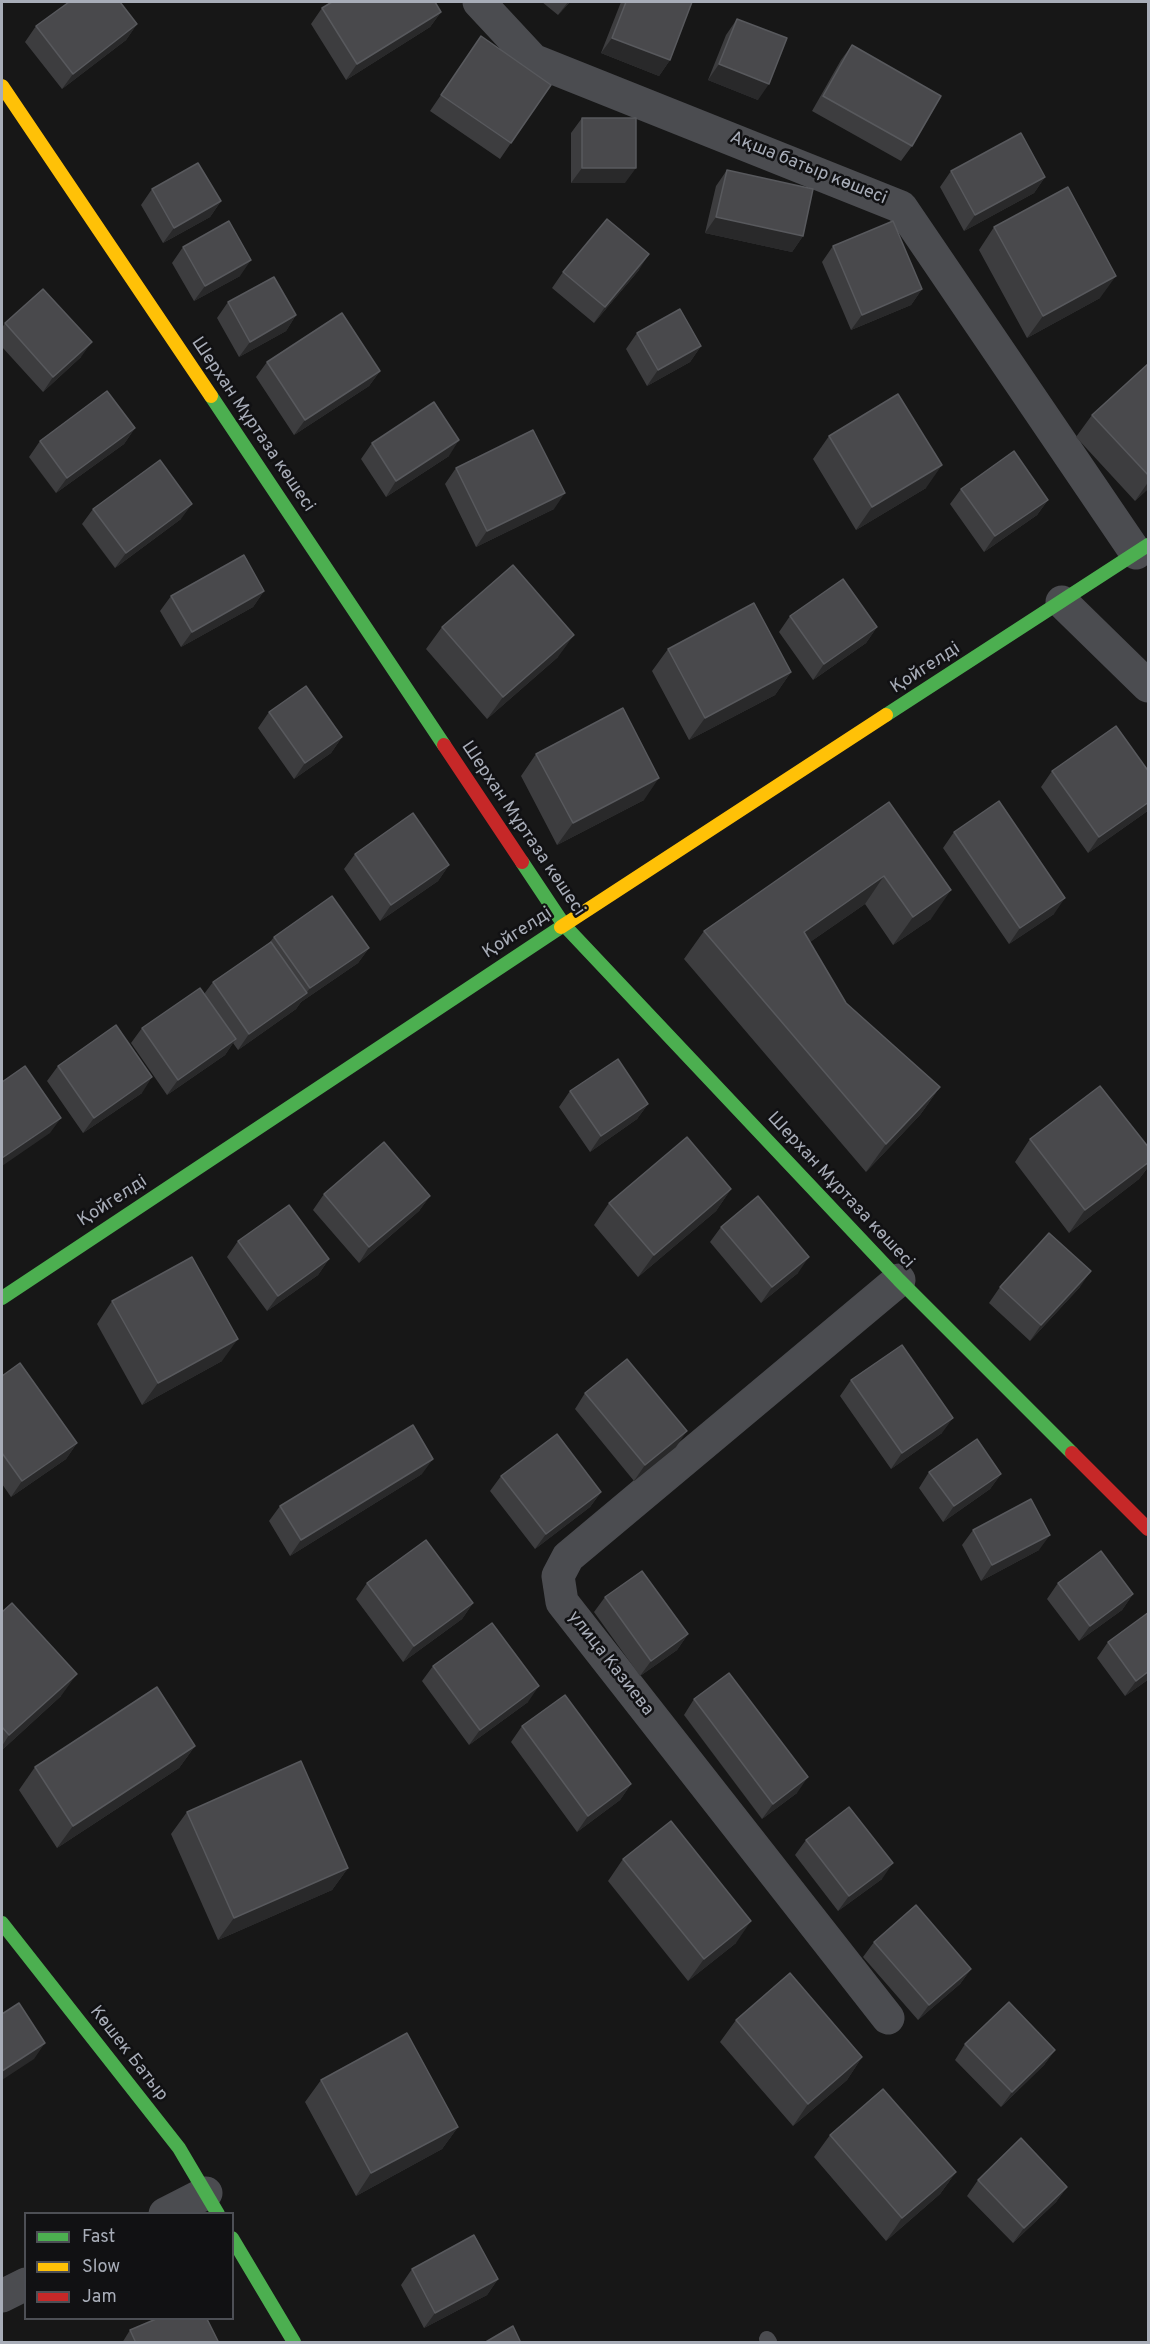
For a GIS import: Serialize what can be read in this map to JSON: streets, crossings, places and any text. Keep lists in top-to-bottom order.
{
  "streets": {
    "street": [
      "Ақша батыр көшесі",
      "Шерхан Мұртаза көшесі",
      "Қойгелді",
      "улица Казиева",
      "Көшек Батыр"
    ]
  },
  "crossings": [
    ["Ақша батыр көшесі", "Қойгелді"],
    ["Шерхан Мұртаза көшесі", "Қойгелді"],
    ["Шерхан Мұртаза көшесі", "улица Казиева"]
  ],
  "legend": ["Fast", "Slow", "Jam"]
}
